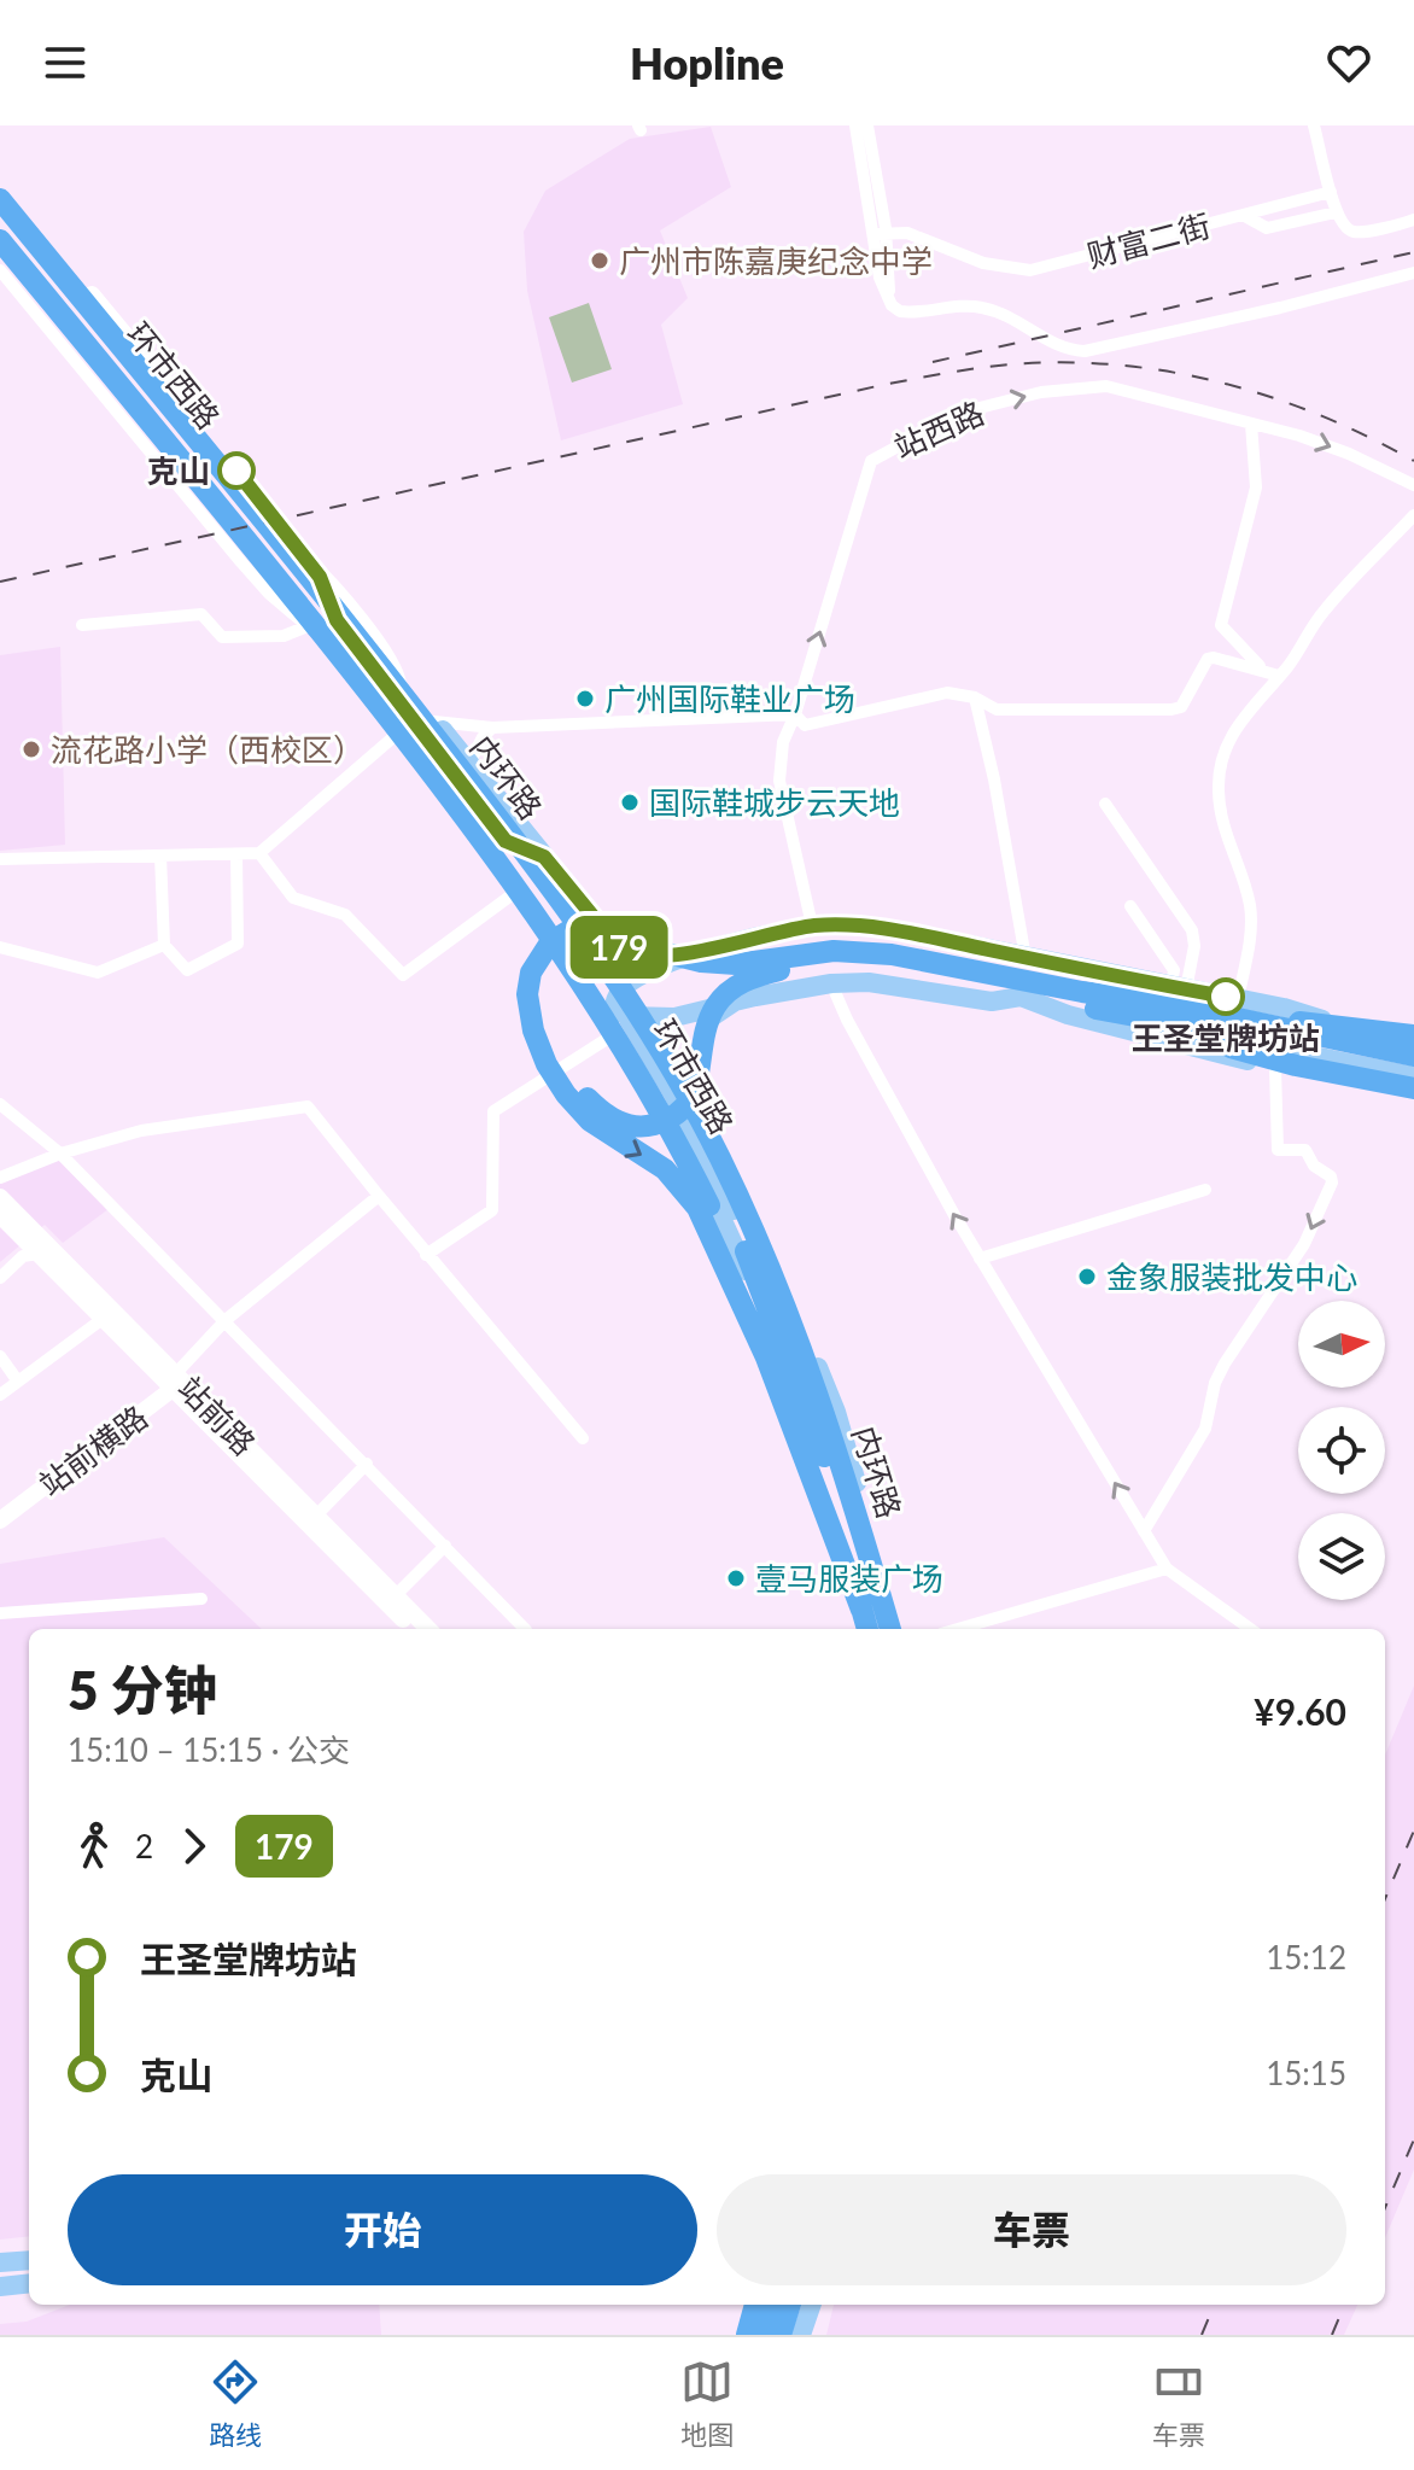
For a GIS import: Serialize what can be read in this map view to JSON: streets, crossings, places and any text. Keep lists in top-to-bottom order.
{
  "streets": {
    "highway": ["内环路"],
    "main road": ["环市西路"],
    "street": [
      "财富二街",
      "站西路",
      "站前路",
      "站前横路"
    ]
  },
  "crossings": [
    ["环市西路", "内环路"],
    ["站前路", "站前横路"]
  ],
  "places": [
    "广州市陈嘉庚纪念中学",
    "克山",
    "广州国际鞋业广场",
    "流花路小学（西校区）",
    "国际鞋城步云天地",
    "王圣堂牌坊站",
    "金象服装批发中心",
    "壹马服装广场"
  ],
  "lines": ["bus line 179"],
  "north": "right",
  "page": {
    "header": "Hopline",
    "on_map": "179",
    "heading": ["5 分钟", "15:10 – 15:15 · 公交", "¥9.60"],
    "legs": ["2", "179"],
    "list": [
      {
        "name": "王圣堂牌坊站",
        "value": "15:12"
      },
      {
        "name": "克山",
        "value": "15:15"
      }
    ],
    "buttons": ["开始", "车票"],
    "tabs": ["路线", "地图", "车票"]
  }
}
